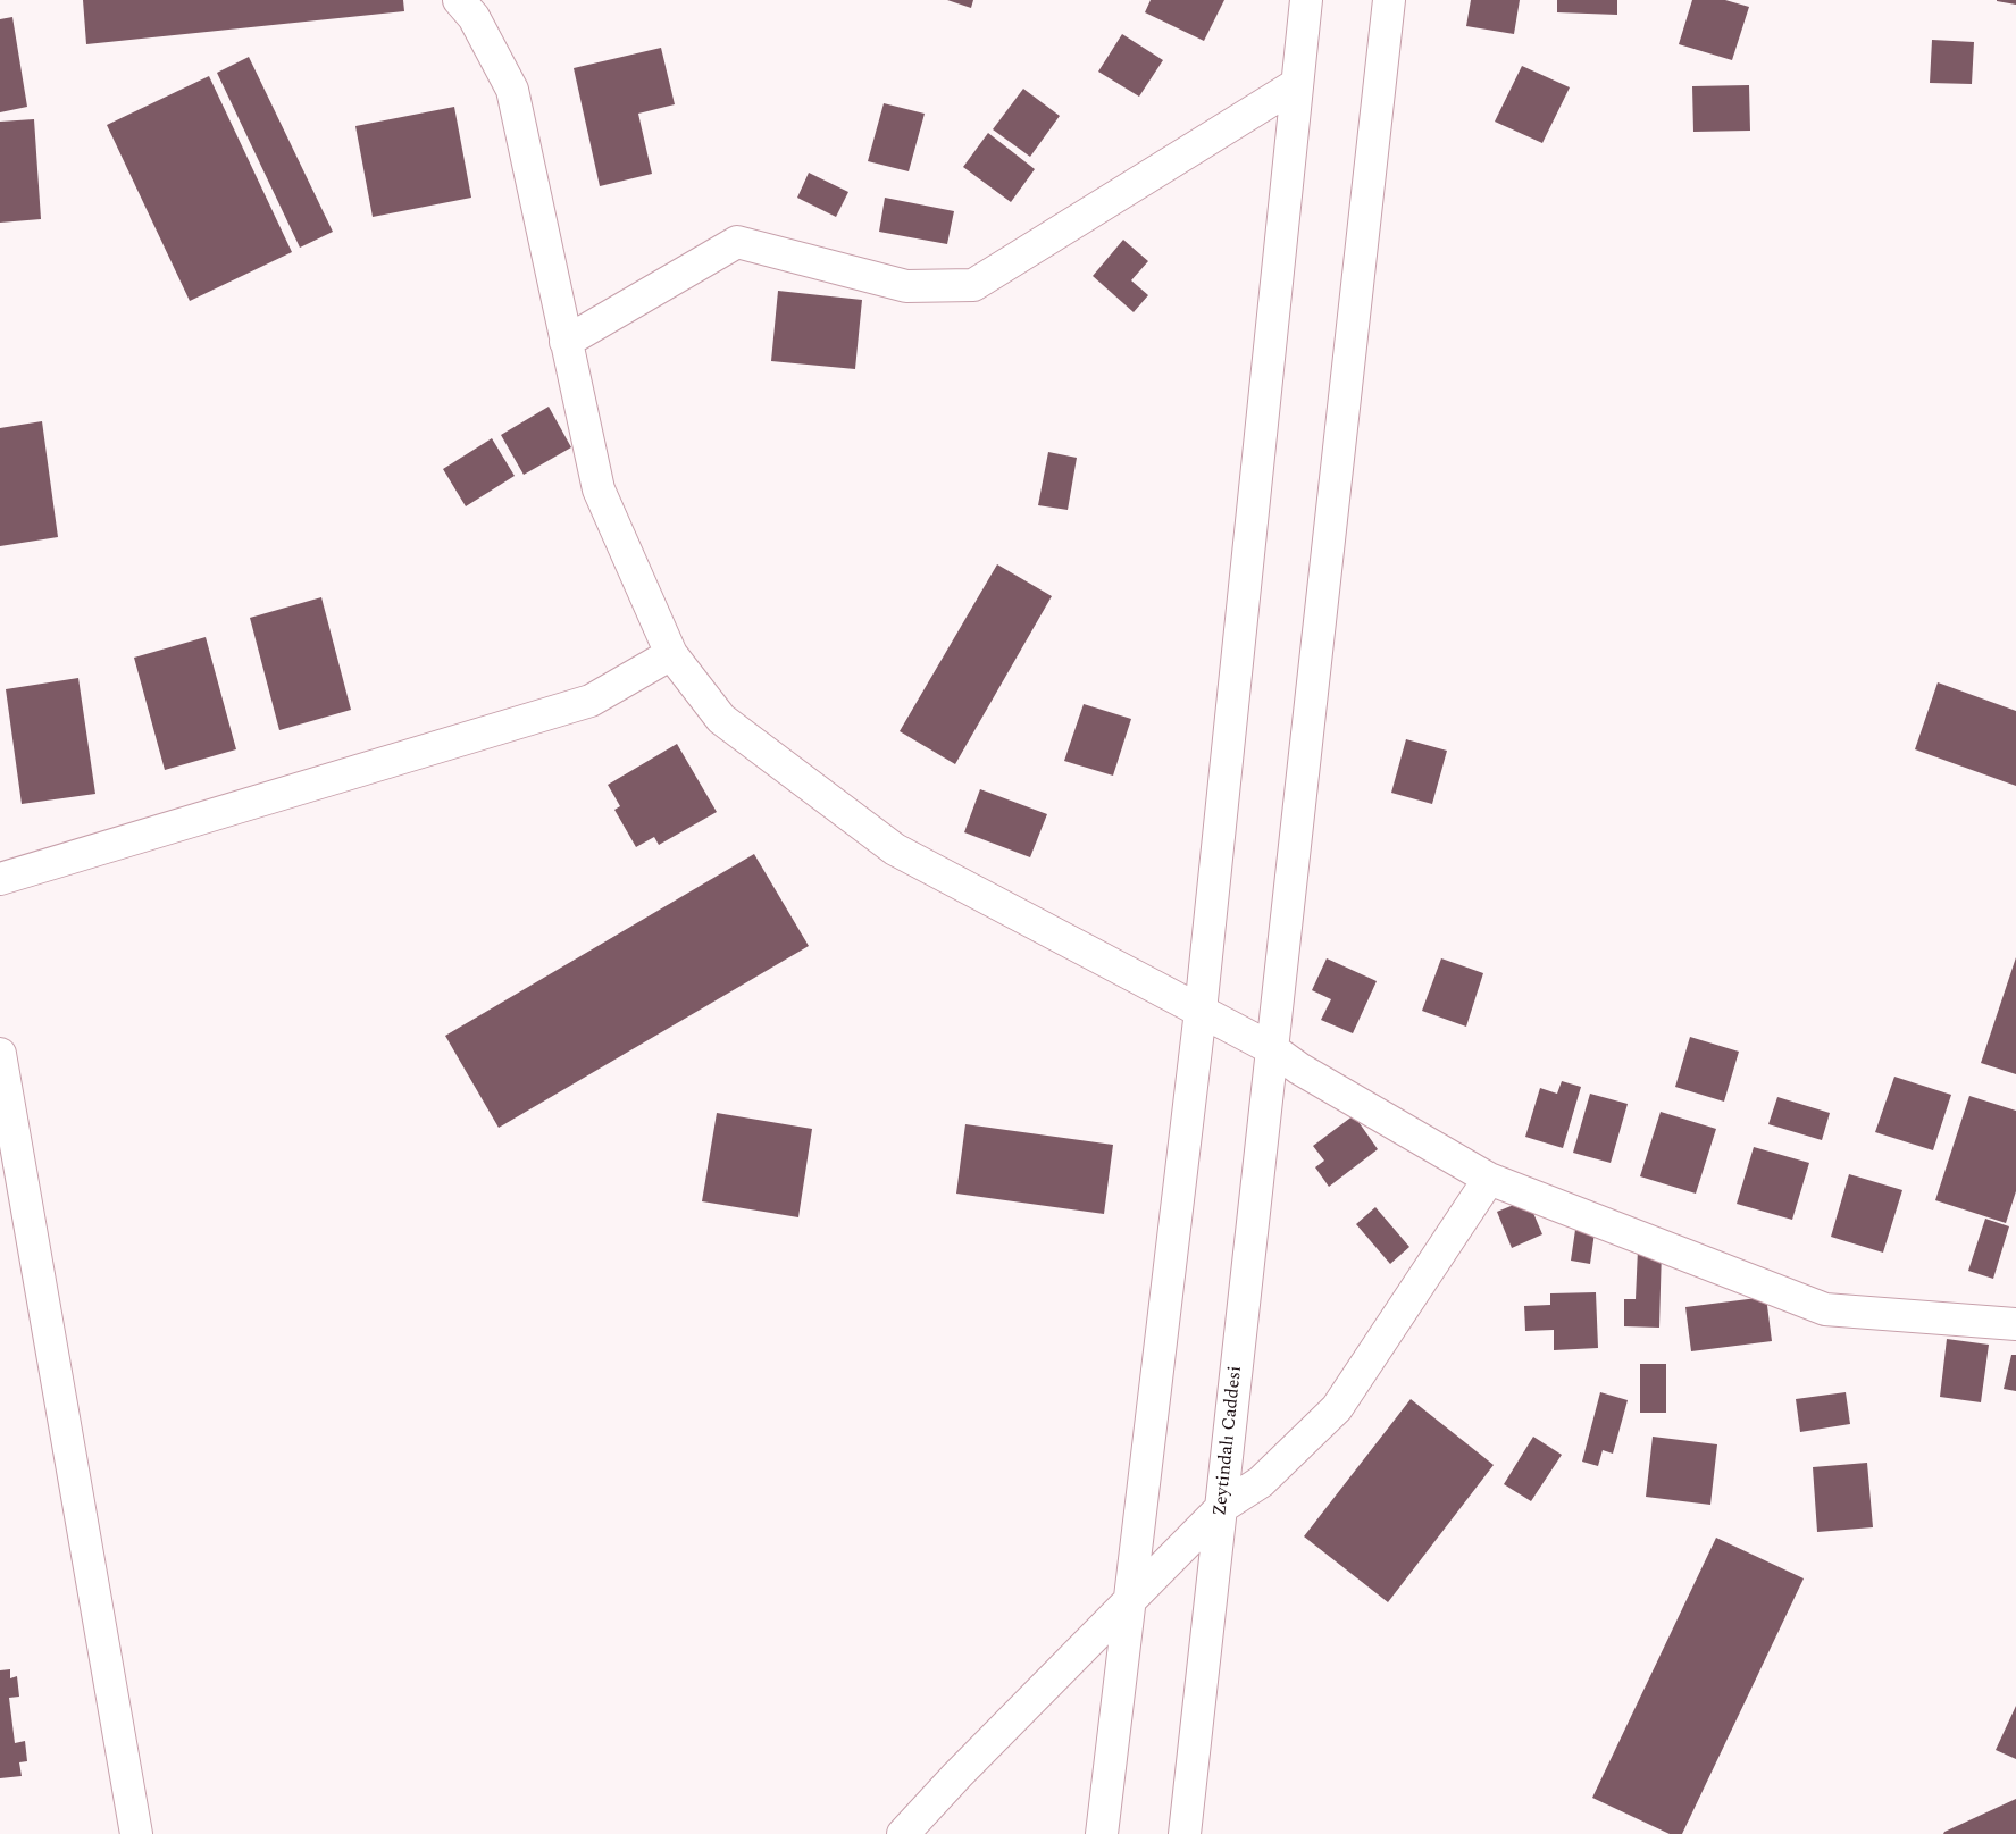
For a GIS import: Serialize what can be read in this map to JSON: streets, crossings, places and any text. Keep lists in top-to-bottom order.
{
  "streets": {
    "street": ["Zeytindalı Caddesi"]
  }
}
